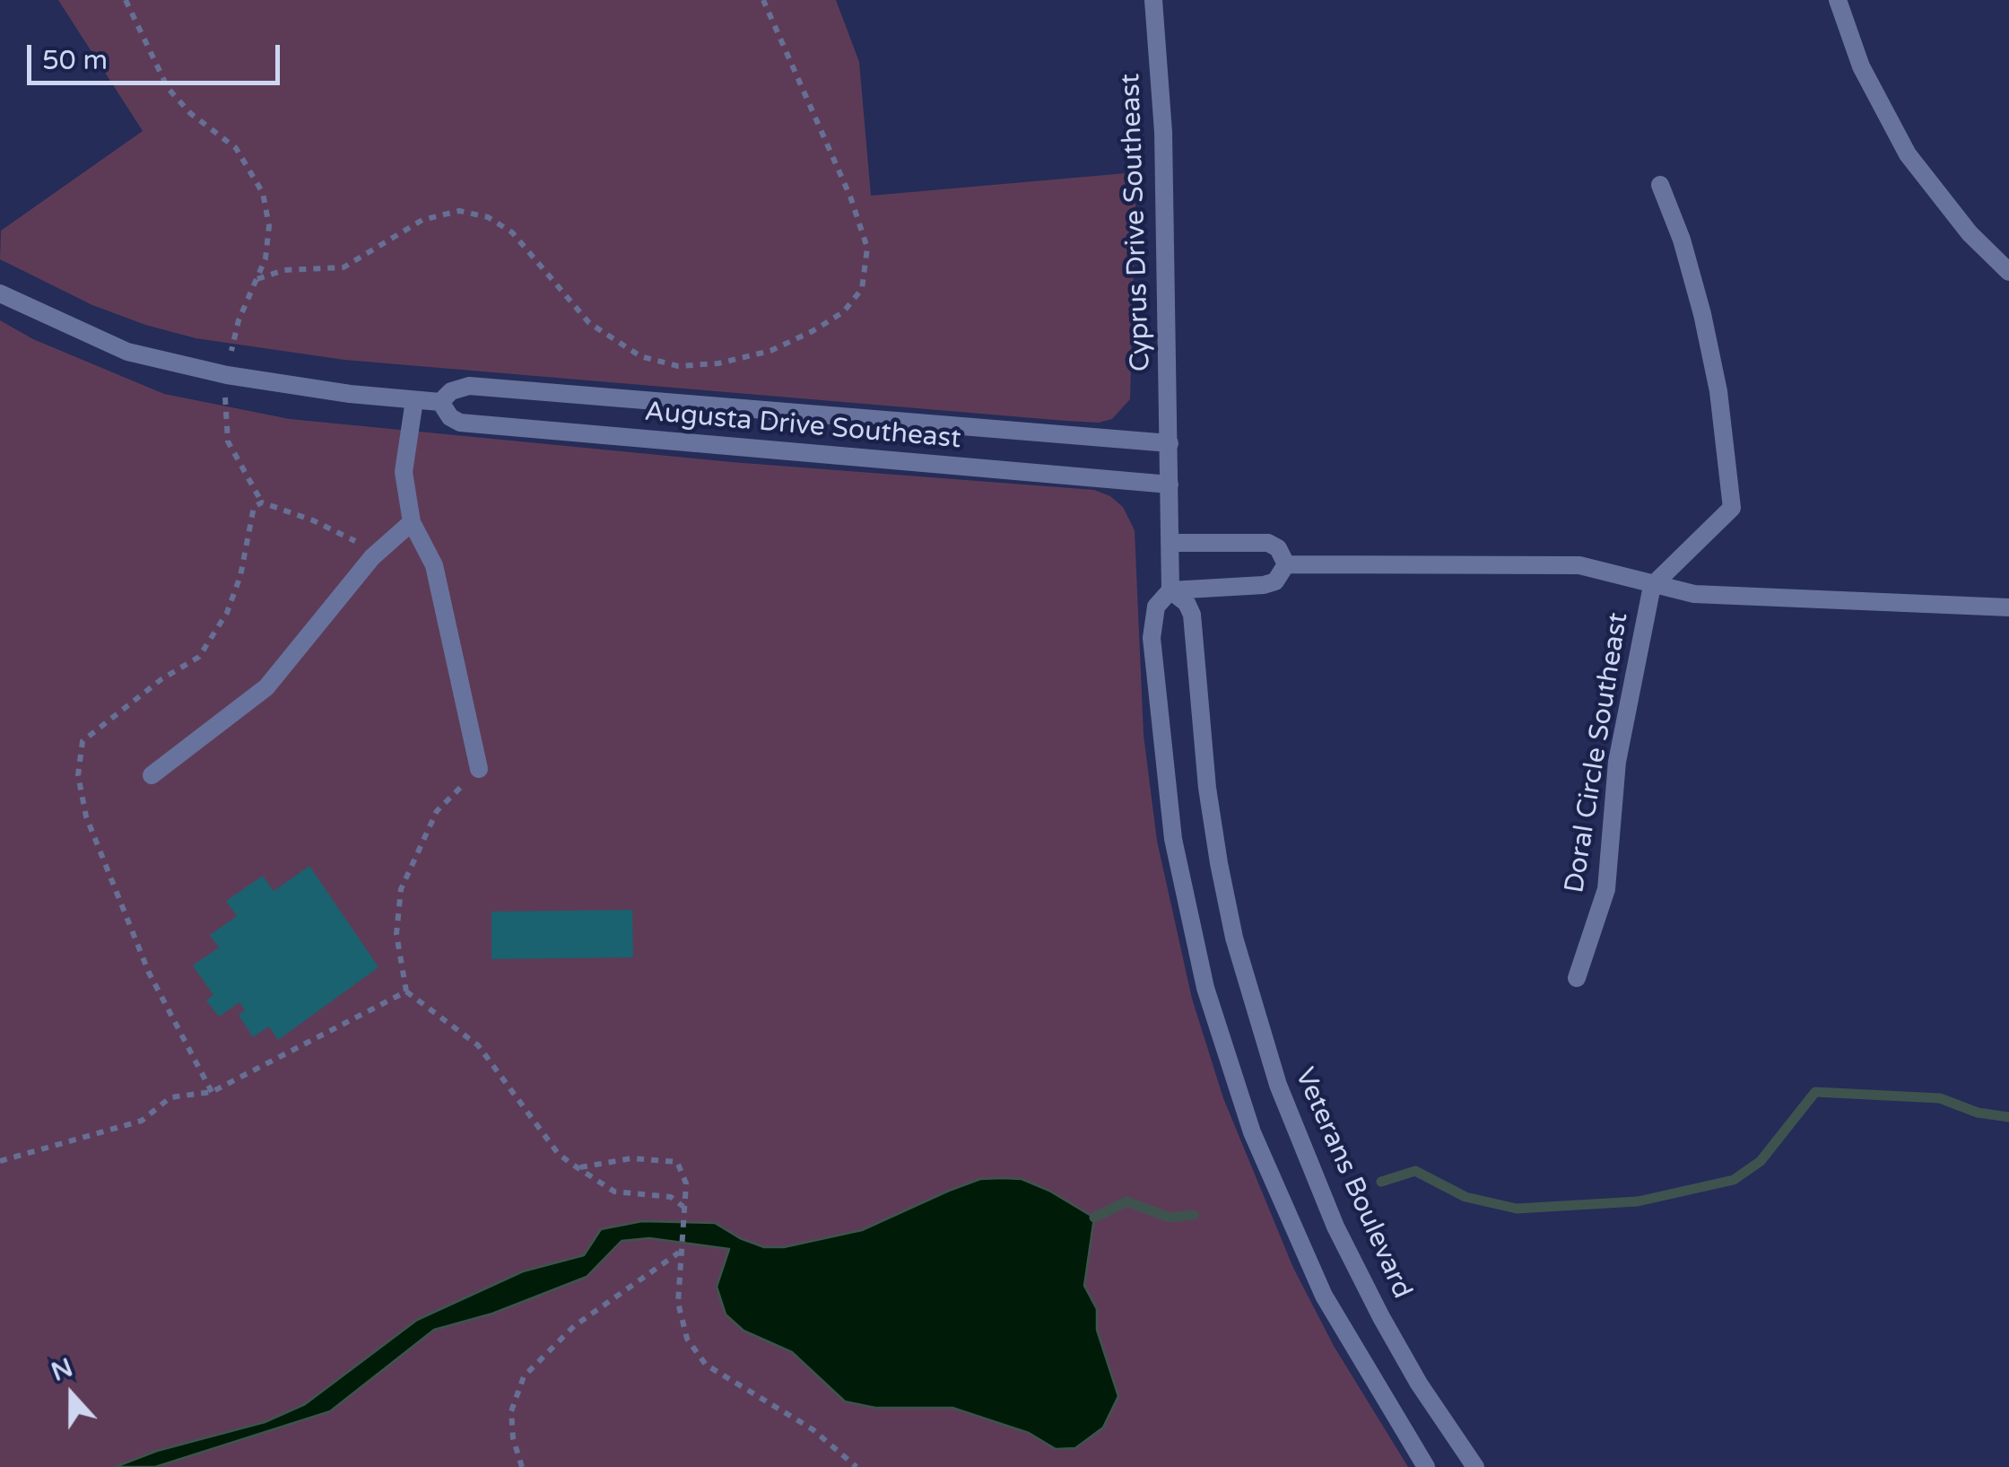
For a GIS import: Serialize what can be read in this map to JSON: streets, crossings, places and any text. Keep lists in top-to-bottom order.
{
  "streets": {
    "street": [
      "Cyprus Drive Southeast",
      "Augusta Drive Southeast",
      "Doral Circle Southeast",
      "Veterans Boulevard"
    ]
  },
  "crossings": [
    ["Cyprus Drive Southeast", "Augusta Drive Southeast"]
  ],
  "scale_bar": "50 m",
  "north": "top"
}
